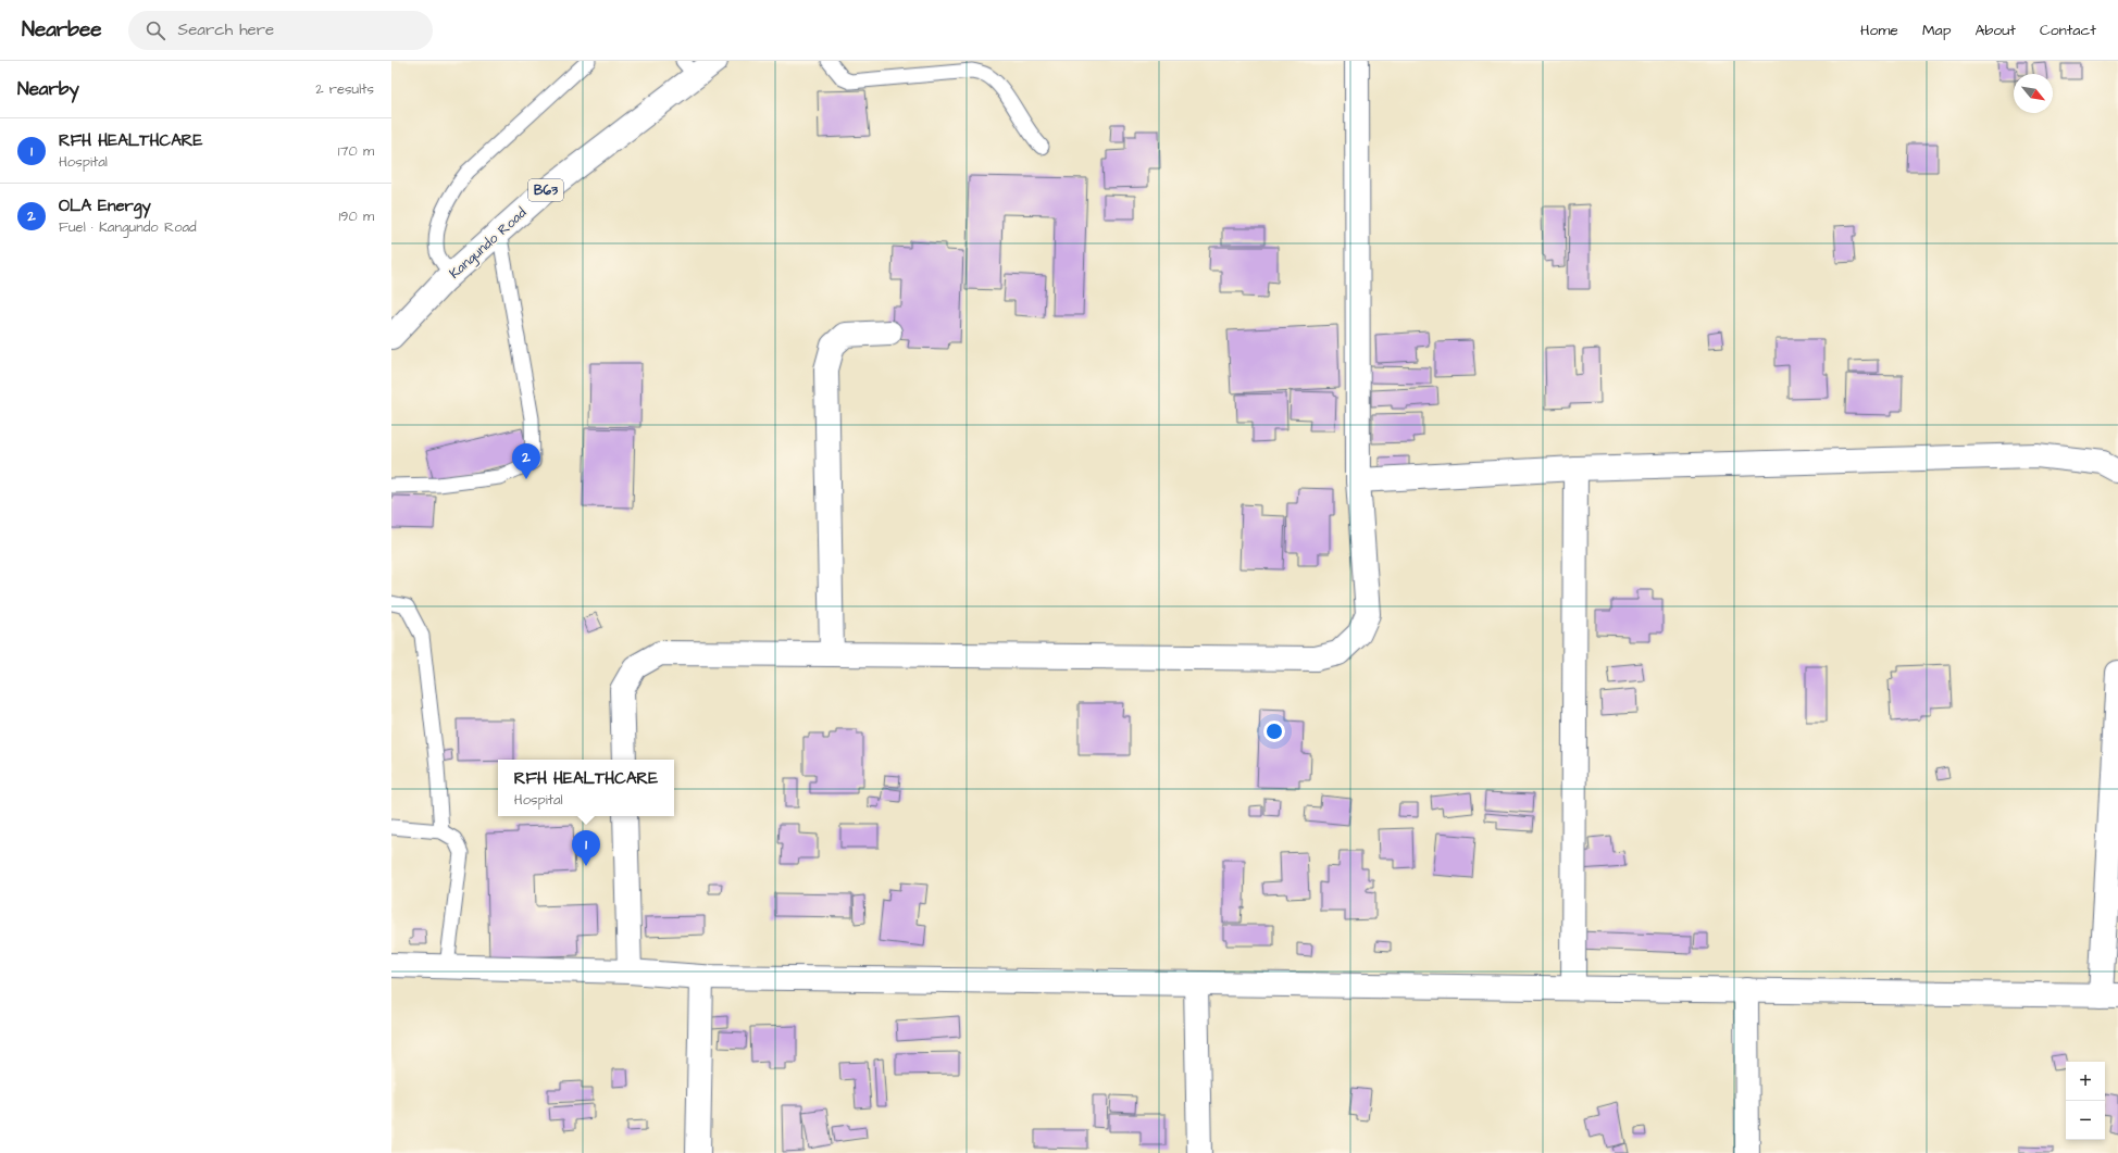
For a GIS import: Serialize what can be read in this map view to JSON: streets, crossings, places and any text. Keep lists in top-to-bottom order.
{
  "streets": {
    "main road": ["B63", "Kangundo Road"]
  },
  "north": "bottom right",
  "page": {
    "header": "Nearbee",
    "search": "Search here",
    "nav": [
      "Home",
      "Map",
      "About",
      "Contact"
    ],
    "heading": ["Nearby", "2 results"],
    "list": [
      {
        "mark": "1",
        "name": "RFH HEALTHCARE",
        "note": "Hospital",
        "value": "170 m"
      },
      {
        "mark": "2",
        "name": "OLA Energy",
        "note": "Fuel · Kangundo Road",
        "value": "190 m"
      }
    ],
    "pins": ["2", "1"],
    "popup": ["RFH HEALTHCARE", "Hospital"],
    "map_buttons": ["+", "−"]
  }
}
